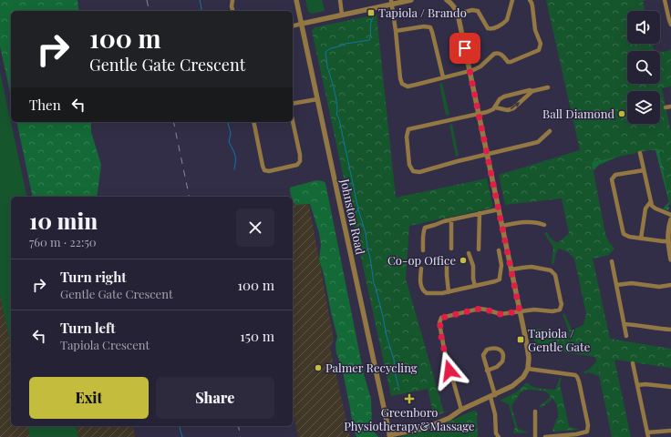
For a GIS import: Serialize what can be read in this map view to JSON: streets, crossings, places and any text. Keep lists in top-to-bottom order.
{
  "streets": {
    "street": ["Johnston Road"]
  },
  "places": {
    "transit": ["Tapiola / Brando", "Tapiola / Gentle Gate"],
    "other": ["Ball Diamond", "Co-op Office", "Palmer Recycling"],
    "health": ["Greenboro Physiotherapy&Massage"]
  },
  "page": {
    "turn": ["100 m", "Gentle Gate Crescent"],
    "then": "Then",
    "heading": ["10 min", "760 m · 22:50"],
    "list": [
      {
        "name": "Turn right",
        "note": "Gentle Gate Crescent",
        "value": "100 m"
      },
      {
        "name": "Turn left",
        "note": "Tapiola Crescent",
        "value": "150 m"
      }
    ],
    "buttons": ["Exit", "Share"]
  }
}
